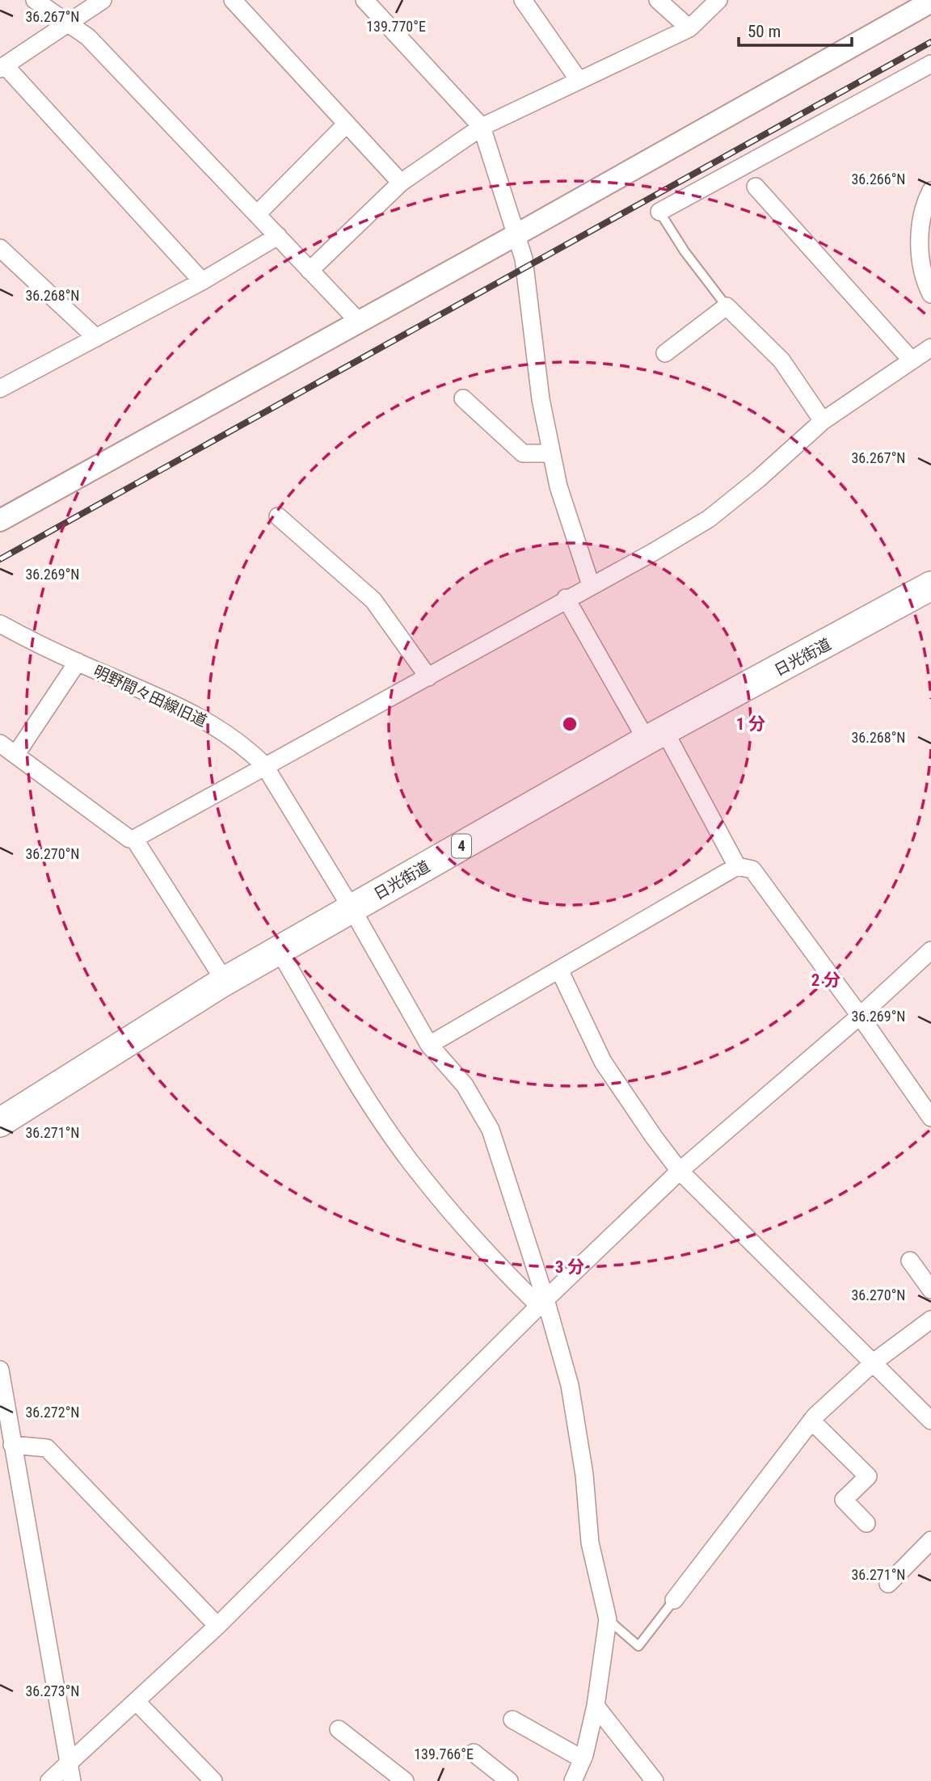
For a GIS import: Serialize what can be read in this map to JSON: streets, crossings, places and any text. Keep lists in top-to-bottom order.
{
  "streets": {
    "highway": ["日光街道", "4"],
    "street": ["明野間々田線旧道"]
  },
  "crossings": [
    ["日光街道", "明野間々田線旧道"]
  ],
  "scale_bar": "50 m",
  "coordinates": [
    "36.267°N",
    "139.770°E",
    "36.266°N",
    "36.268°N",
    "36.269°N",
    "36.270°N",
    "36.271°N",
    "36.272°N",
    "36.273°N",
    "139.766°E"
  ],
  "rings": ["1 分", "2 分", "3 分"]
}
